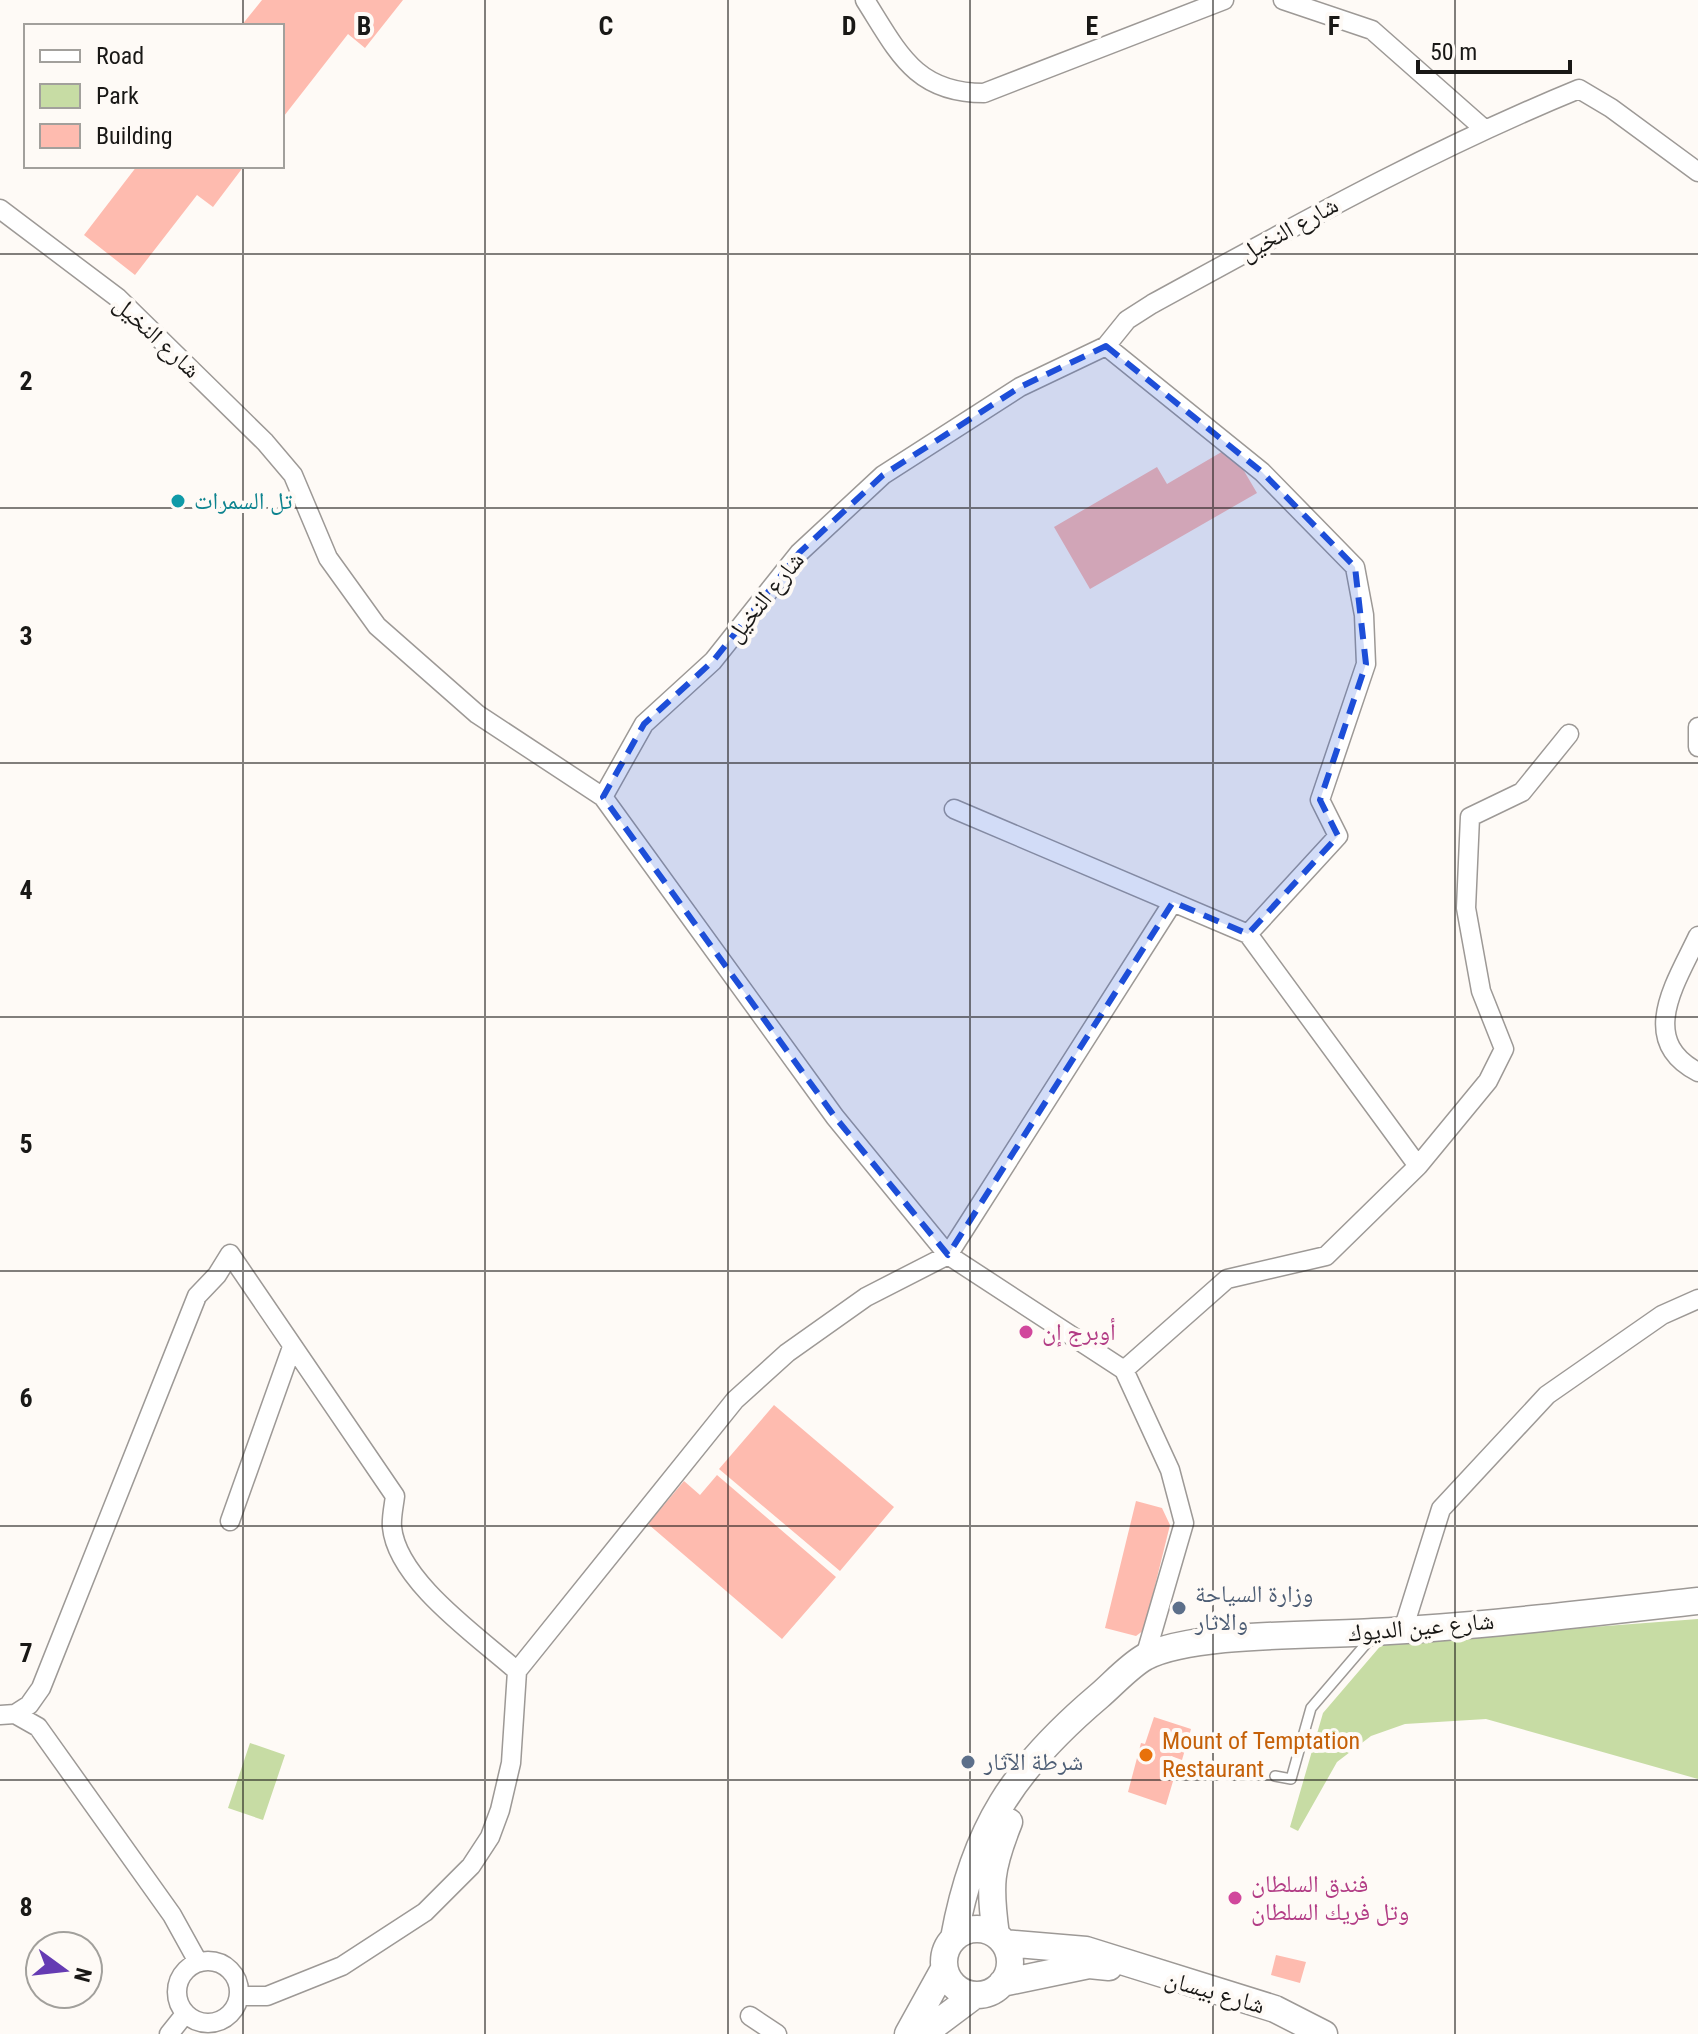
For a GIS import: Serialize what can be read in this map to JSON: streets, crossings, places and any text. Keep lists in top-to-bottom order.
{
  "streets": {
    "main road": ["شارع عين الديوك", "شارع بيسان"],
    "street": ["شارع النخيل"]
  },
  "places": [
    "تل السمرات",
    "أوبرج إن",
    "وزارة السياحة والاثار",
    "Mount of Temptation Restaurant",
    "شرطة الآثار",
    "فندق السلطان وتل فريك السلطان"
  ],
  "legend": ["Road", "Park", "Building"],
  "scale_bar": "50 m",
  "north": "right",
  "grid": {
    "columns": [
      "B",
      "C",
      "D",
      "E",
      "F"
    ],
    "rows": [
      "2",
      "3",
      "4",
      "5",
      "6",
      "7",
      "8"
    ]
  }
}
